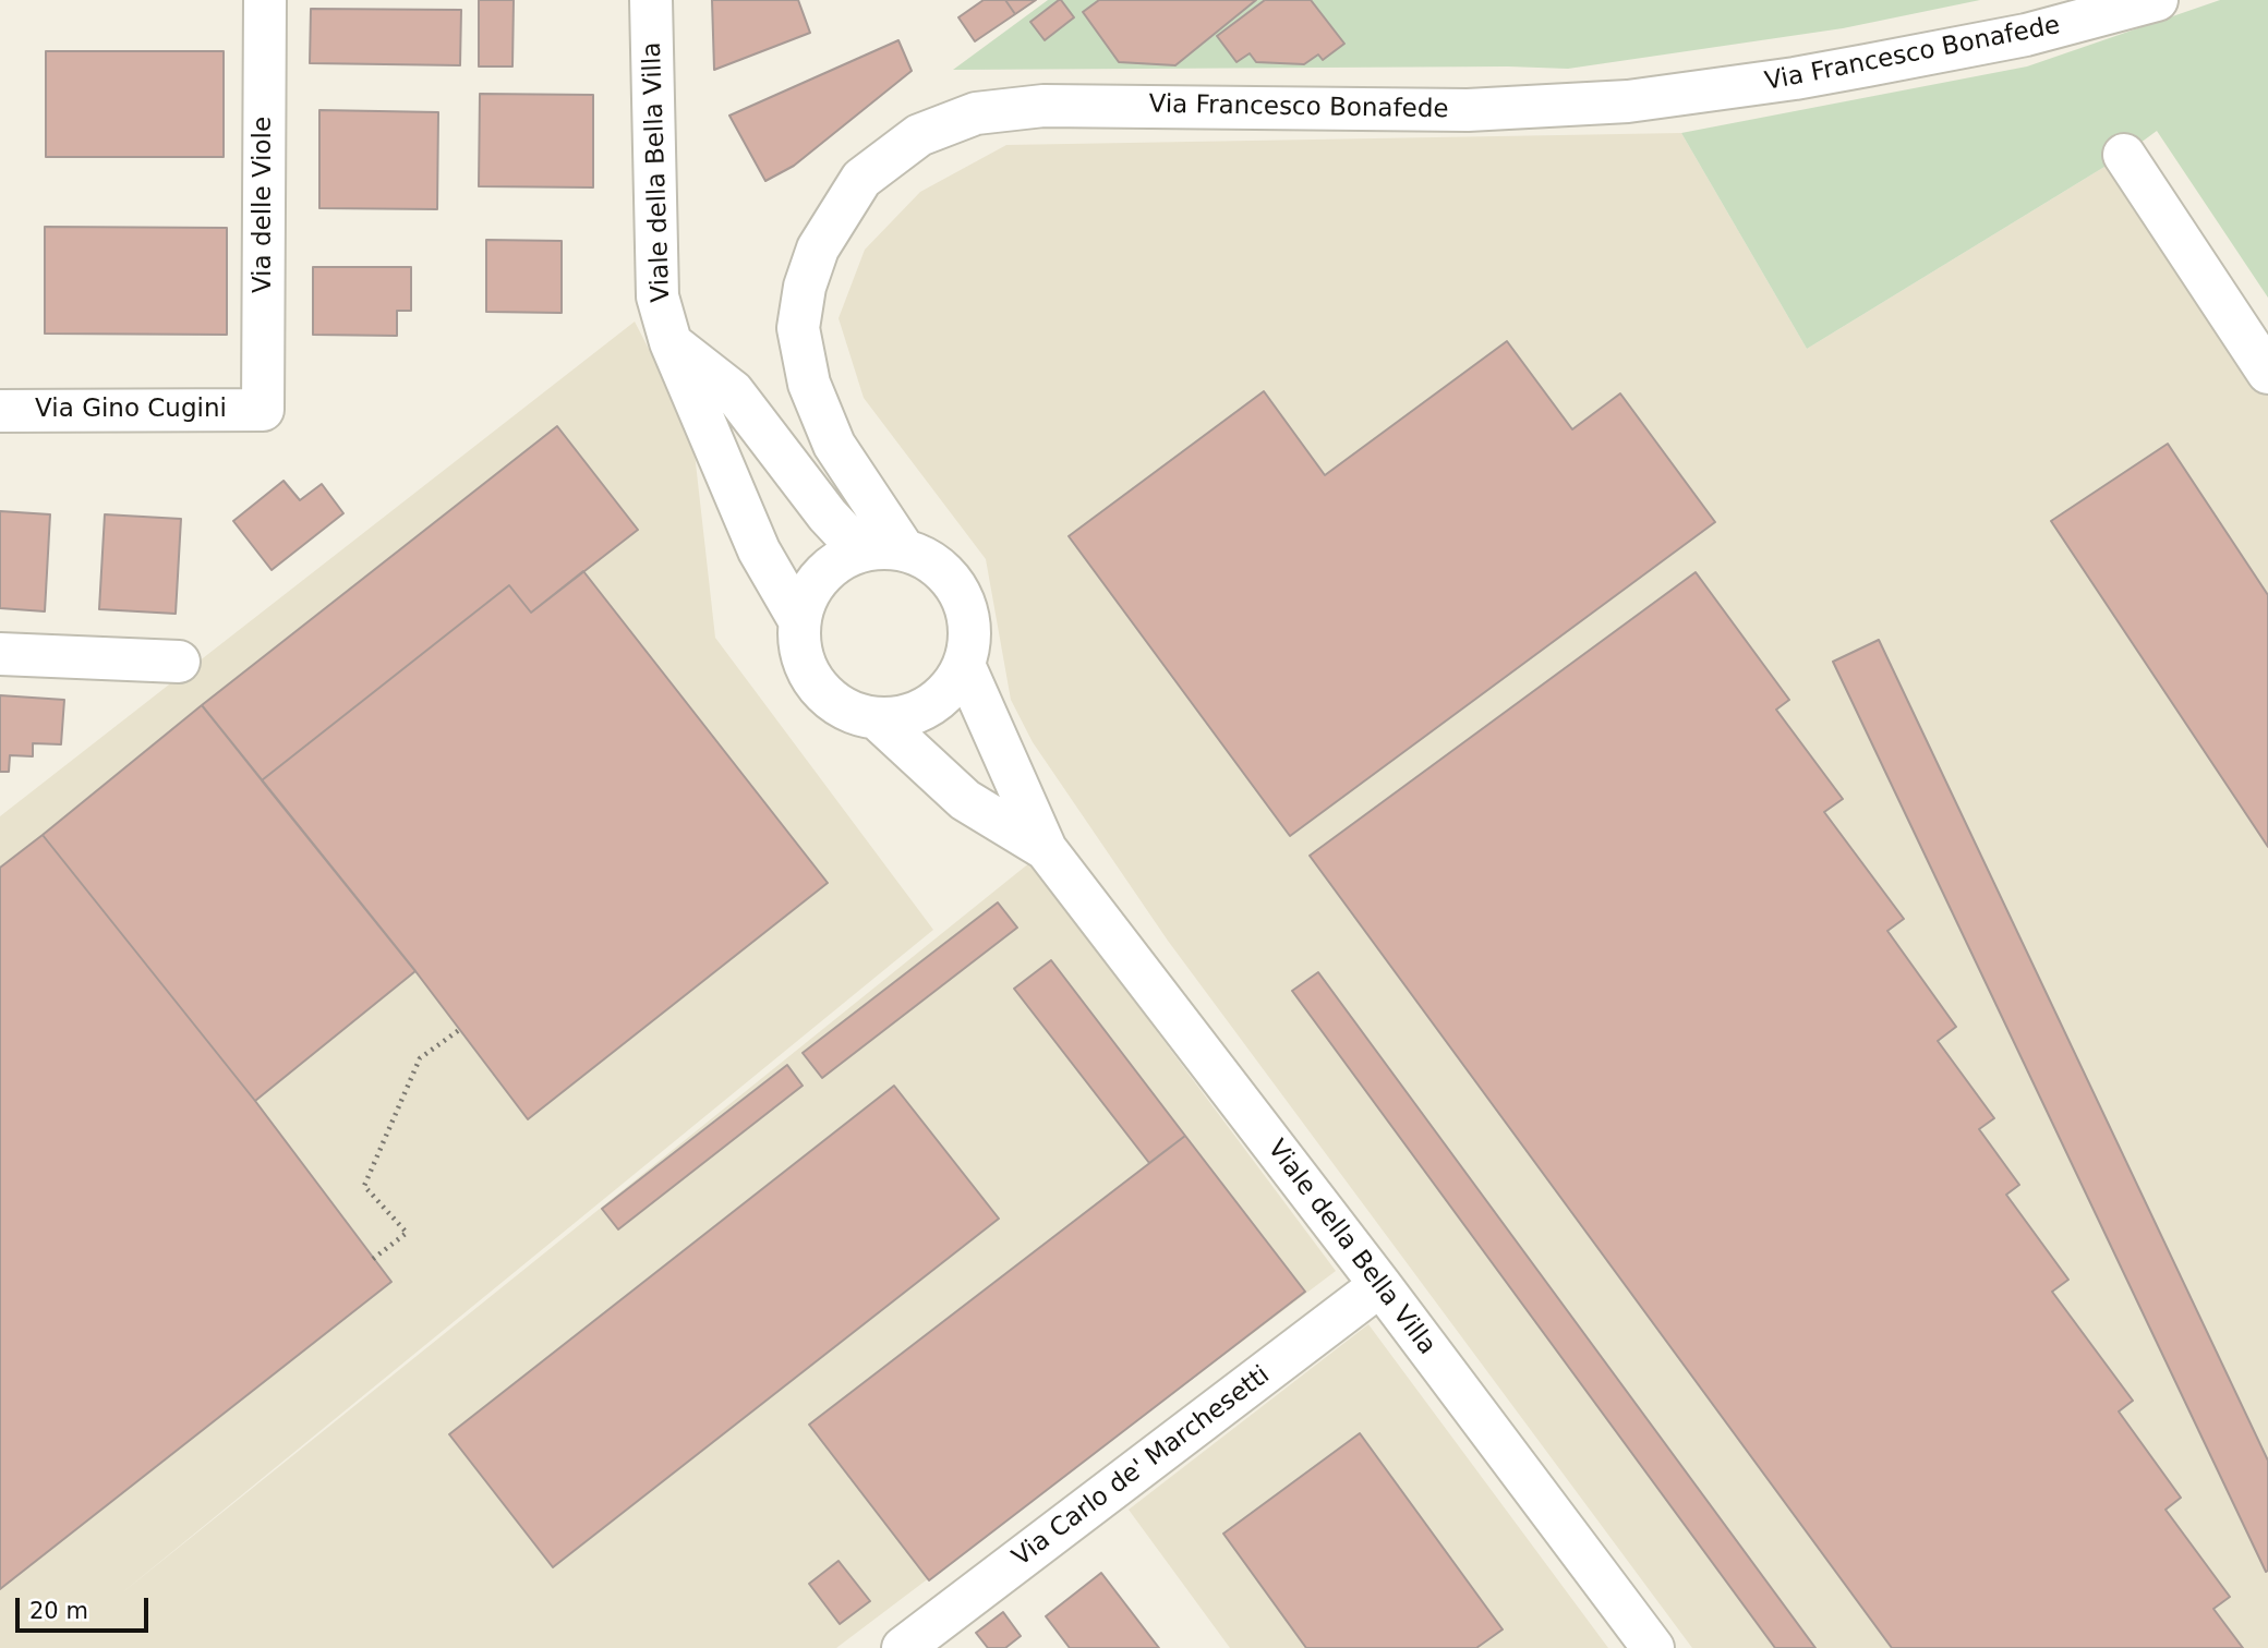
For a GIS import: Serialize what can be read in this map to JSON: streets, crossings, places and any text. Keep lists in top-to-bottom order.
{
  "streets": {
    "street": [
      "Via Francesco Bonafede",
      "Viale della Bella Villa",
      "Via delle Viole",
      "Via Gino Cugini",
      "Via Carlo de' Marchesetti"
    ]
  },
  "crossings": [
    ["Via Francesco Bonafede", "Viale della Bella Villa"],
    ["Viale della Bella Villa", "Via Carlo de' Marchesetti"],
    ["Via delle Viole", "Via Gino Cugini"]
  ],
  "scale_bar": "20 m"
}
